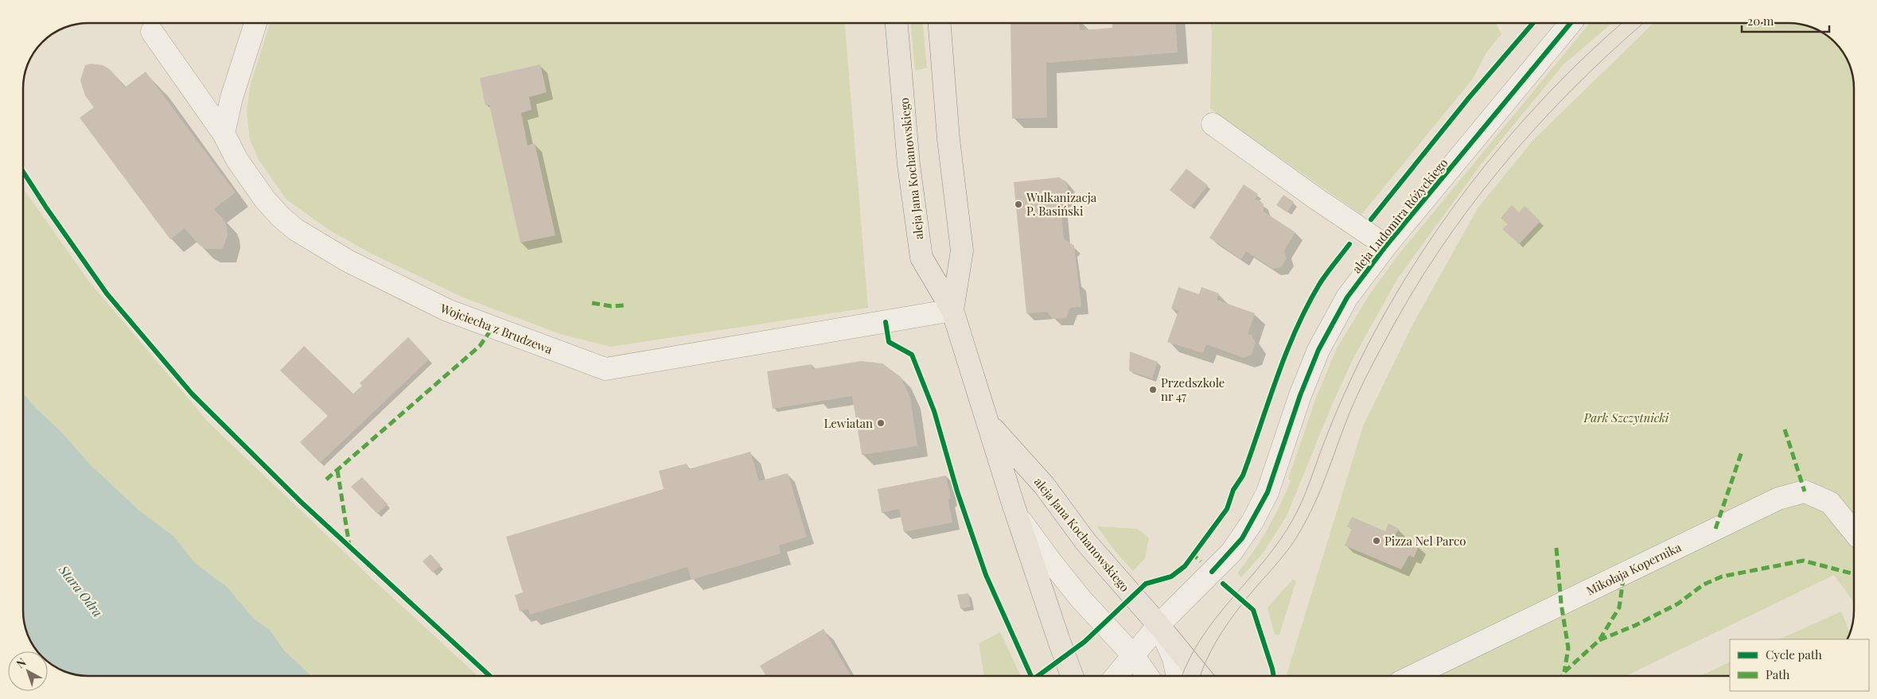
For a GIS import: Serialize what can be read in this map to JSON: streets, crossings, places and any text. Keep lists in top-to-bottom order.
{
  "streets": {
    "main road": ["aleja Jana Kochanowskiego"],
    "street": ["aleja Ludomira Różyckiego", "Wojciecha z Brudzewa", "Mikołaja Kopernika"]
  },
  "crossings": [
    ["aleja Jana Kochanowskiego", "aleja Ludomira Różyckiego"],
    ["aleja Jana Kochanowskiego", "Wojciecha z Brudzewa"]
  ],
  "water": ["Stara Odra"],
  "parks": ["Park Szczytnicki"],
  "places": [
    "Wulkanizacja P. Basiński",
    "Przedszkole nr 47",
    "Lewiatan",
    "Pizza Nel Parco"
  ],
  "legend": ["Cycle path", "Path"],
  "scale_bar": "20 m",
  "north": "top left"
}
